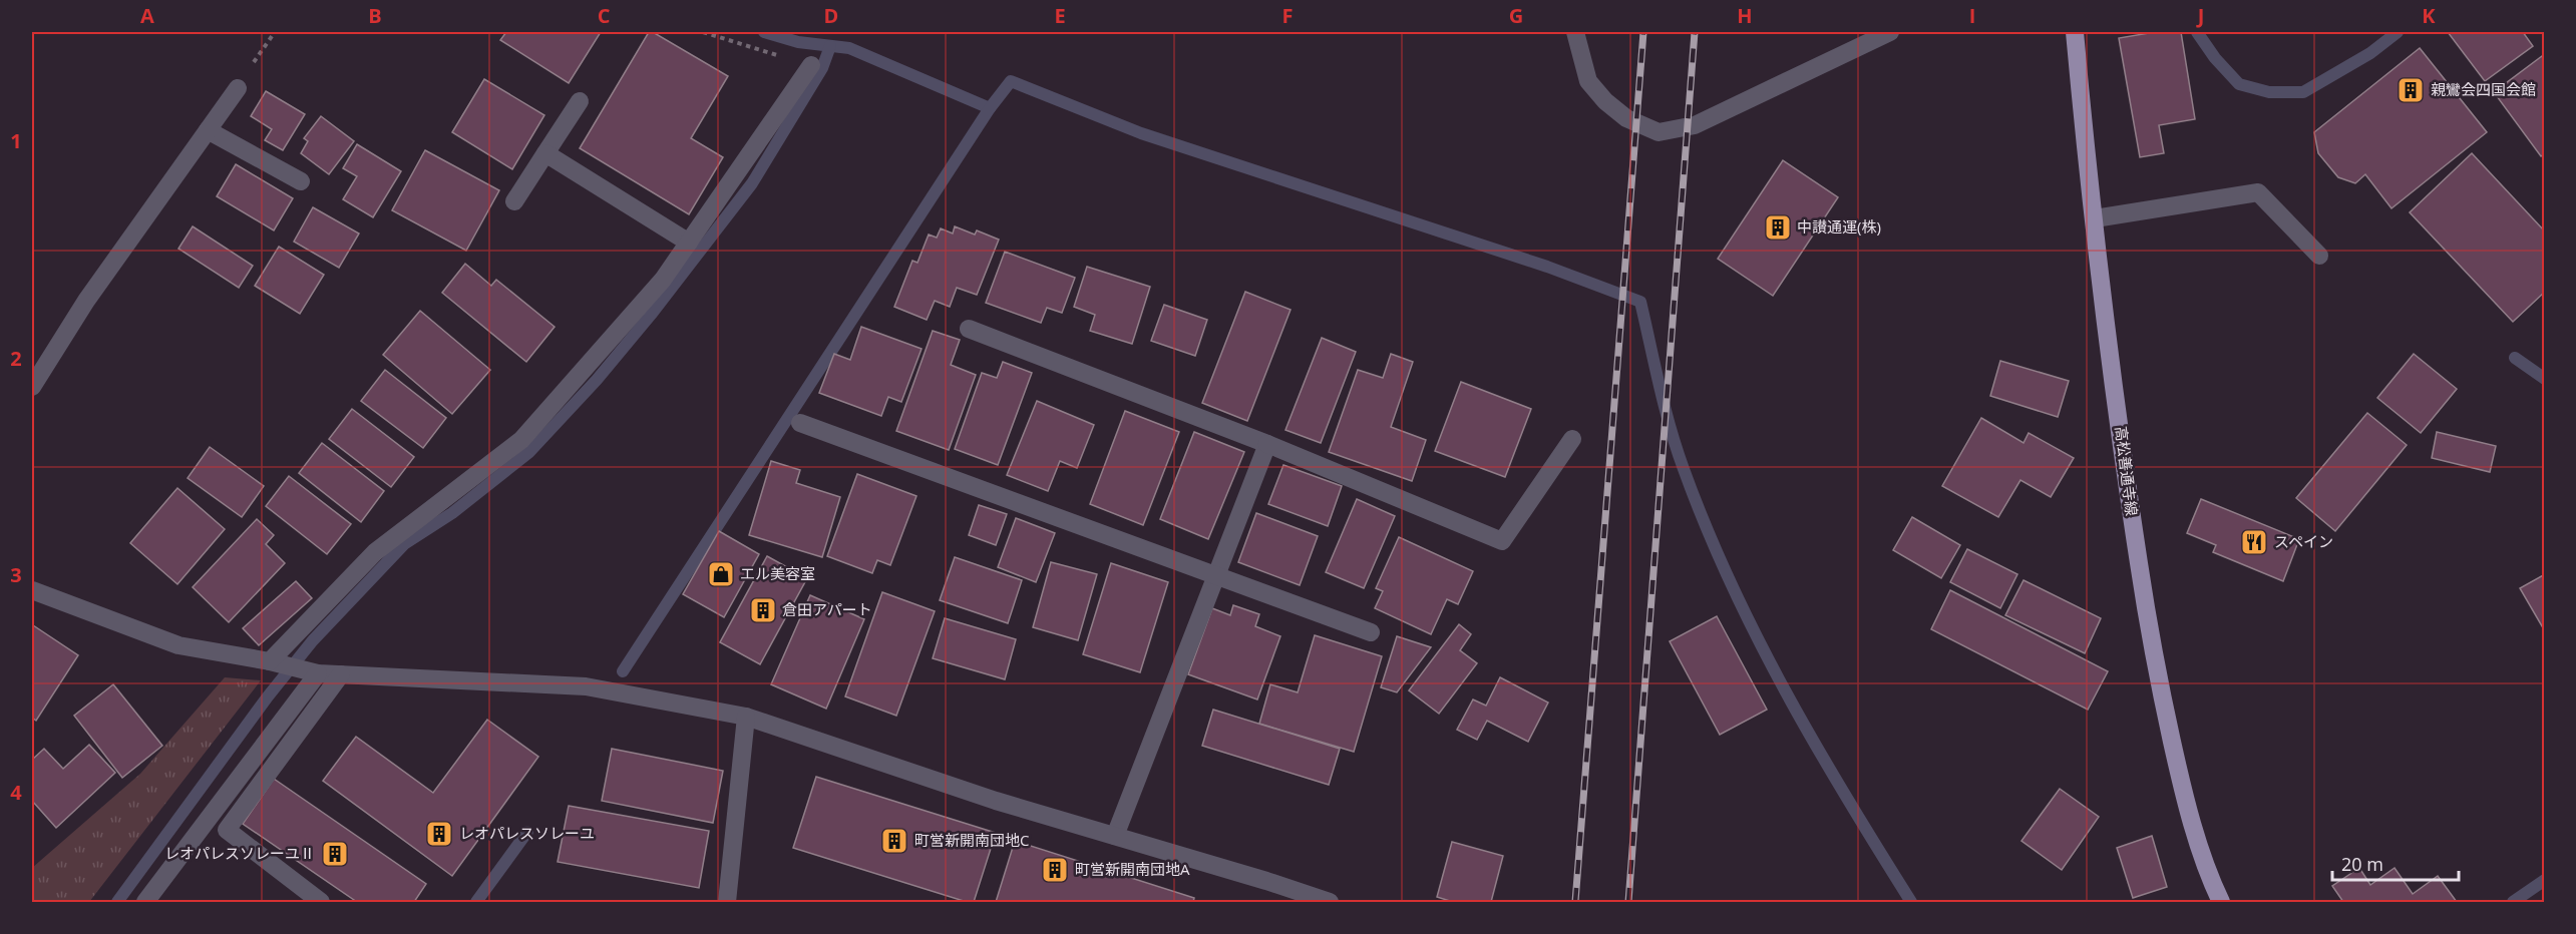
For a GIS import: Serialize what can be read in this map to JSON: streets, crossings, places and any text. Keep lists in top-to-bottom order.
{
  "streets": {
    "main road": ["高松善通寺線"]
  },
  "places": {
    "building": [
      "親鸞会四国会館",
      "中讃通運(株)",
      "倉田アパート",
      "レオパレスソレーユ",
      "町営新開南団地C",
      "レオパレスソレーユⅡ",
      "町営新開南団地A"
    ],
    "restaurant": ["スペイン"],
    "shop": ["エル美容室"]
  },
  "scale_bar": "20 m",
  "grid": {
    "columns": [
      "A",
      "B",
      "C",
      "D",
      "E",
      "F",
      "G",
      "H",
      "I",
      "J",
      "K"
    ],
    "rows": [
      "1",
      "2",
      "3",
      "4"
    ]
  }
}
